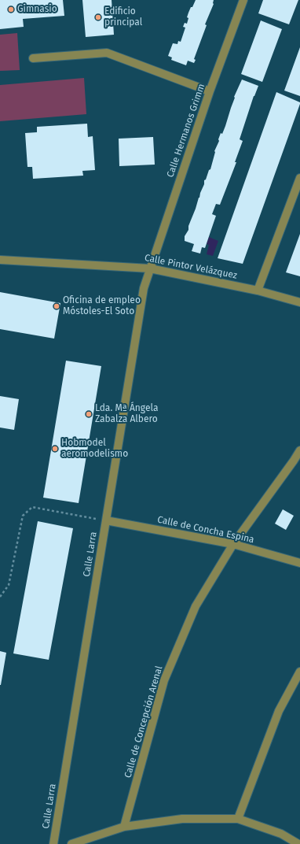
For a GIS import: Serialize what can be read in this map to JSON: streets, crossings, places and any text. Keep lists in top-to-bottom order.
{
  "streets": {
    "street": [
      "Calle Hermanos Grimm",
      "Calle Pintor Velázquez",
      "Calle de Concha Espina",
      "Calle Larra",
      "Calle de Concepción Arenal"
    ]
  },
  "crossings": [
    ["Calle Hermanos Grimm", "Calle Pintor Velázquez"],
    ["Calle Hermanos Grimm", "Calle Larra"],
    ["Calle Pintor Velázquez", "Calle Larra"],
    ["Calle de Concha Espina", "Calle Larra"],
    ["Calle de Concha Espina", "Calle de Concepción Arenal"]
  ],
  "places": [
    "Gimnasio",
    "Edificio principal",
    "Oficina de empleo Móstoles-El Soto",
    "Lda. Mª Ángela Zabalza Albero",
    "Hobmodel aeromodelismo"
  ]
}
